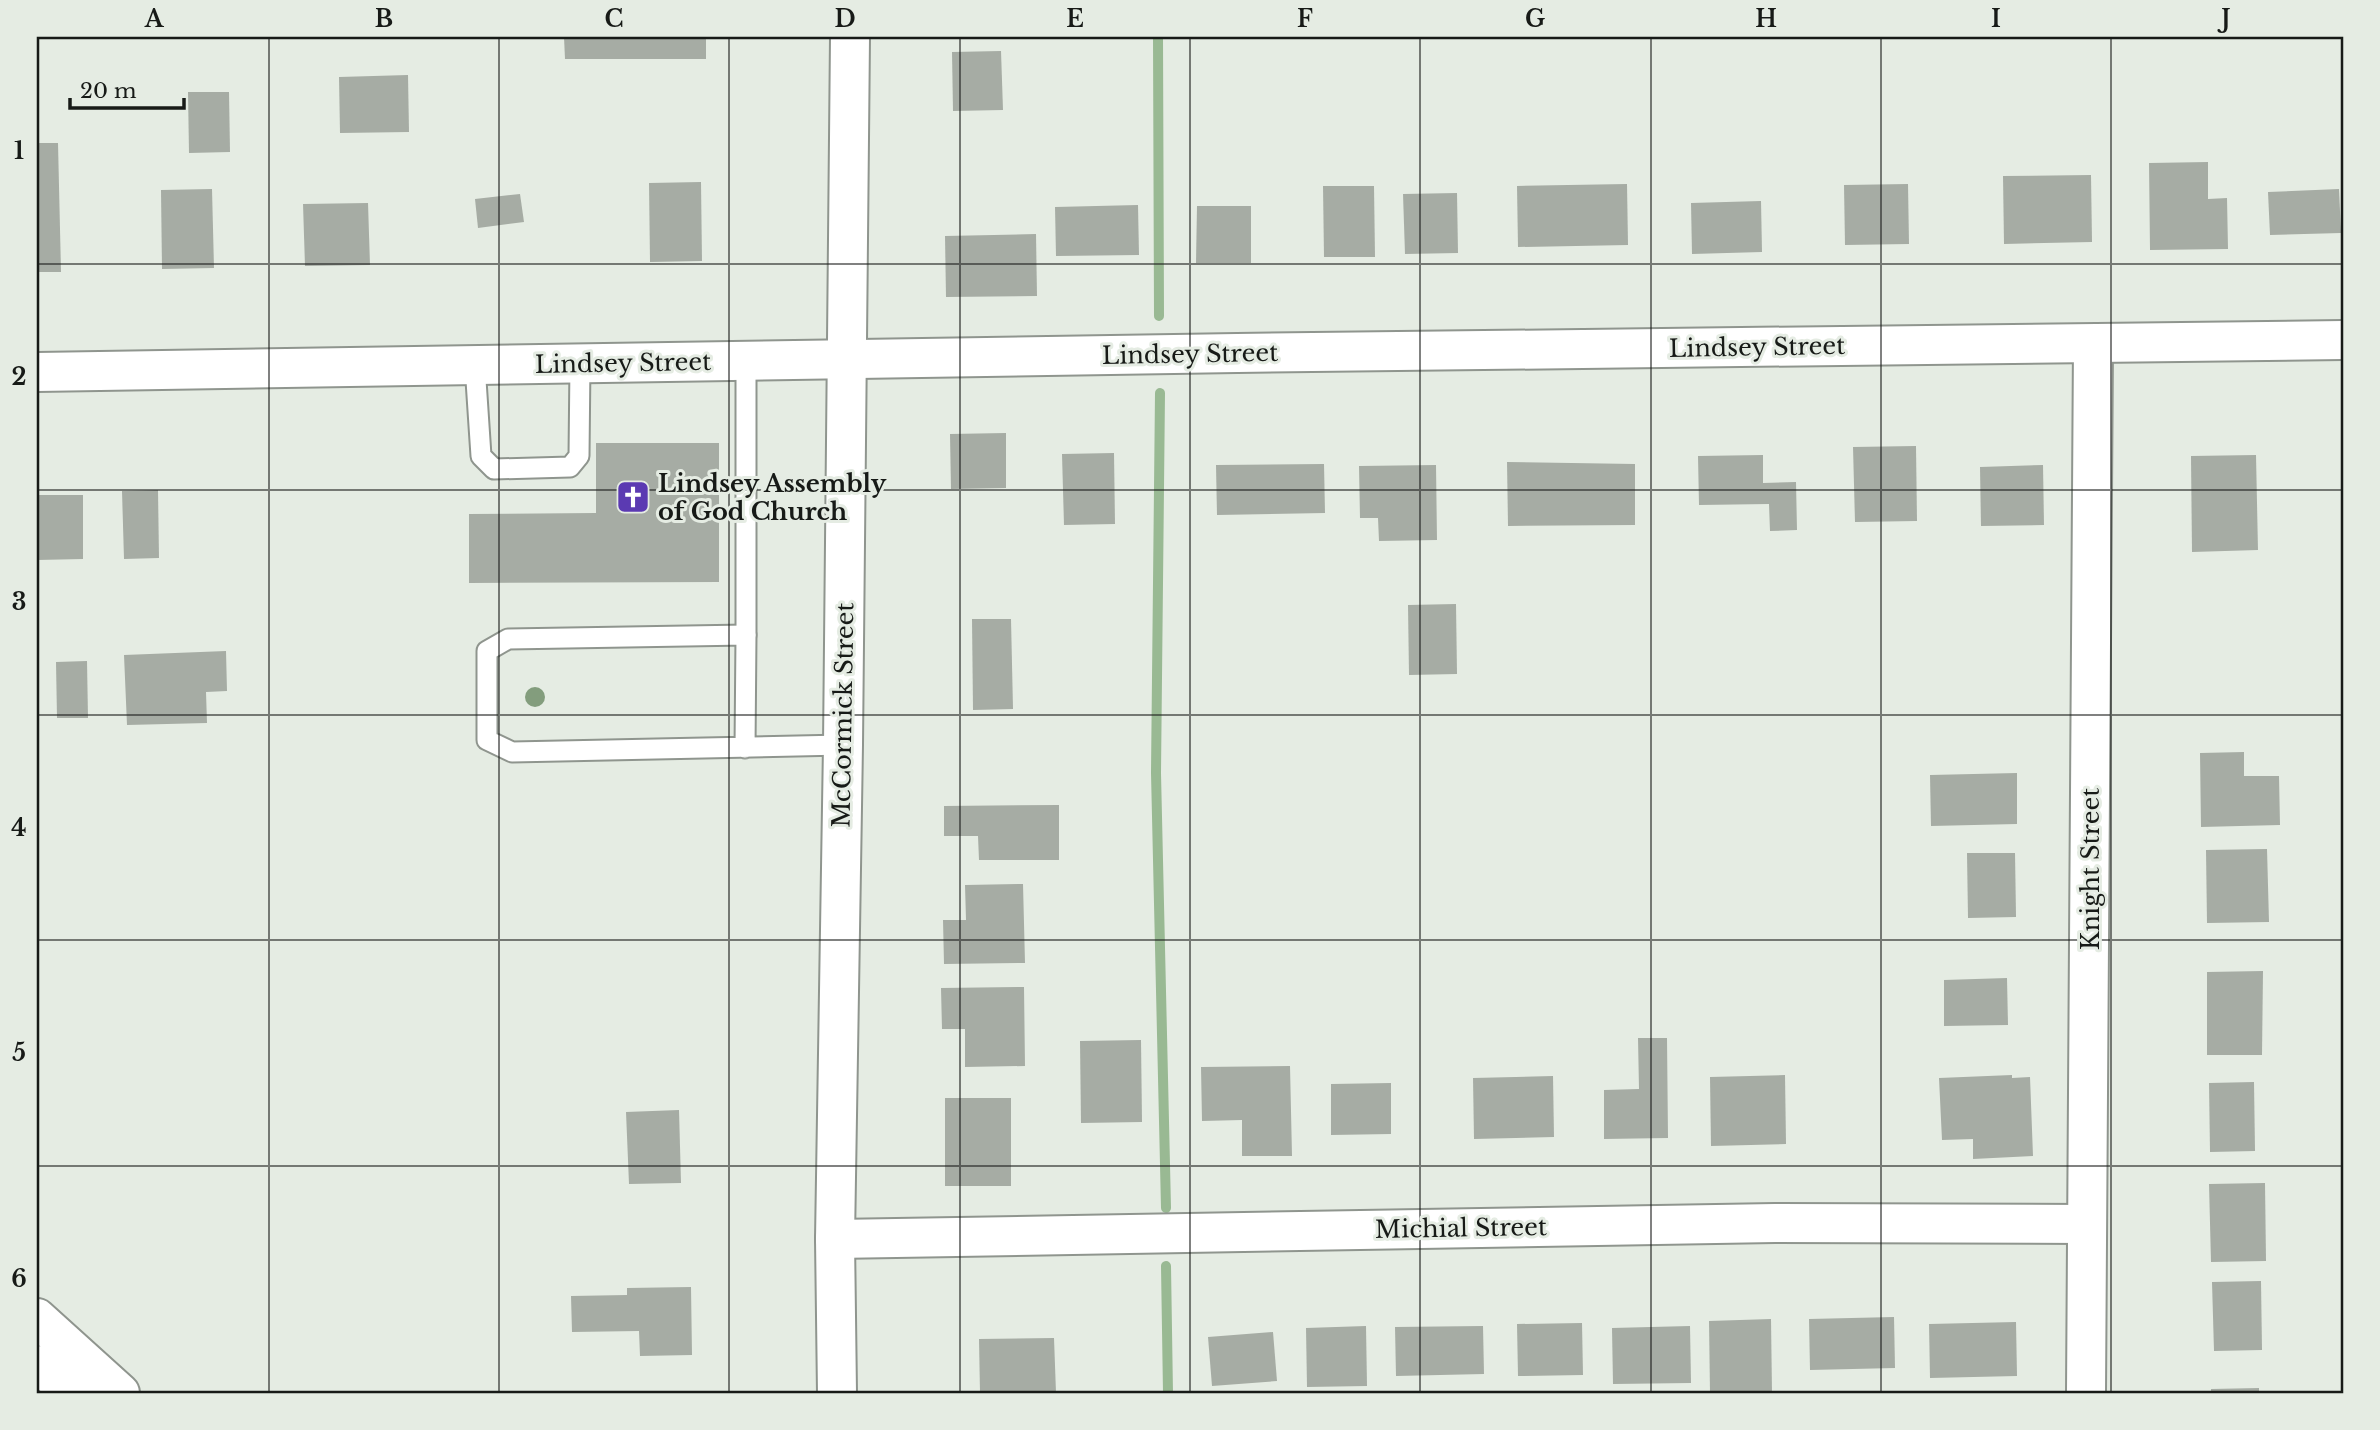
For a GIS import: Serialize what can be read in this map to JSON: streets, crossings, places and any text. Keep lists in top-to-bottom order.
{
  "streets": {
    "main road": [
      "Lindsey Street",
      "McCormick Street",
      "Knight Street",
      "Michial Street"
    ]
  },
  "crossings": [
    ["Lindsey Street", "McCormick Street"],
    ["Lindsey Street", "Knight Street"],
    ["McCormick Street", "Michial Street"],
    ["Knight Street", "Michial Street"]
  ],
  "places": {
    "church": ["Lindsey Assembly of God Church"]
  },
  "scale_bar": "20 m",
  "grid": {
    "columns": [
      "A",
      "B",
      "C",
      "D",
      "E",
      "F",
      "G",
      "H",
      "I",
      "J"
    ],
    "rows": [
      "1",
      "2",
      "3",
      "4",
      "5",
      "6"
    ]
  }
}
